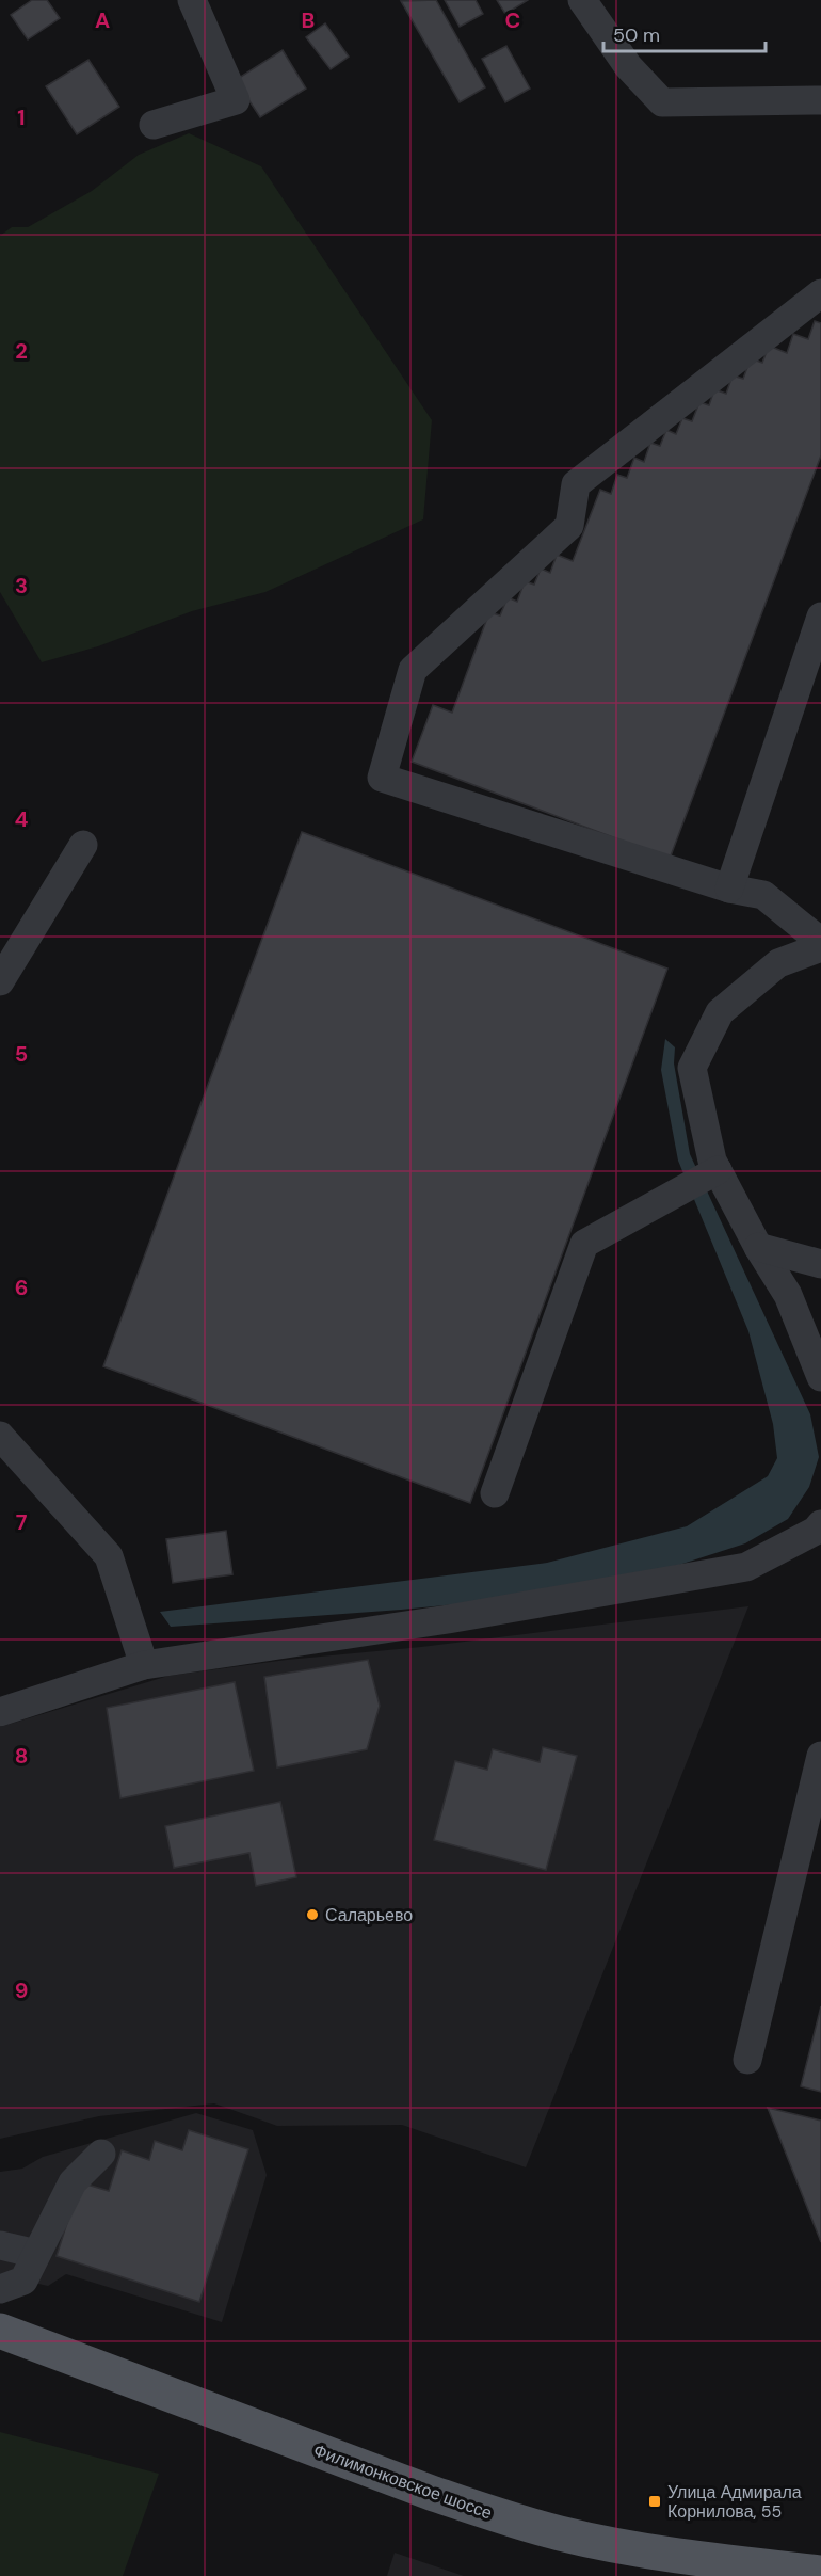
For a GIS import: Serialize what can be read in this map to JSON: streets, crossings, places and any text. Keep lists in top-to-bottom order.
{
  "streets": {
    "main road": ["Филимонковское шоссе"]
  },
  "places": {
    "other": ["Саларьево"],
    "transit": ["Улица Адмирала Корнилова, 55"]
  },
  "scale_bar": "50 m",
  "grid": {
    "columns": ["A", "B", "C"],
    "rows": [
      "1",
      "2",
      "3",
      "4",
      "5",
      "6",
      "7",
      "8",
      "9"
    ]
  }
}
